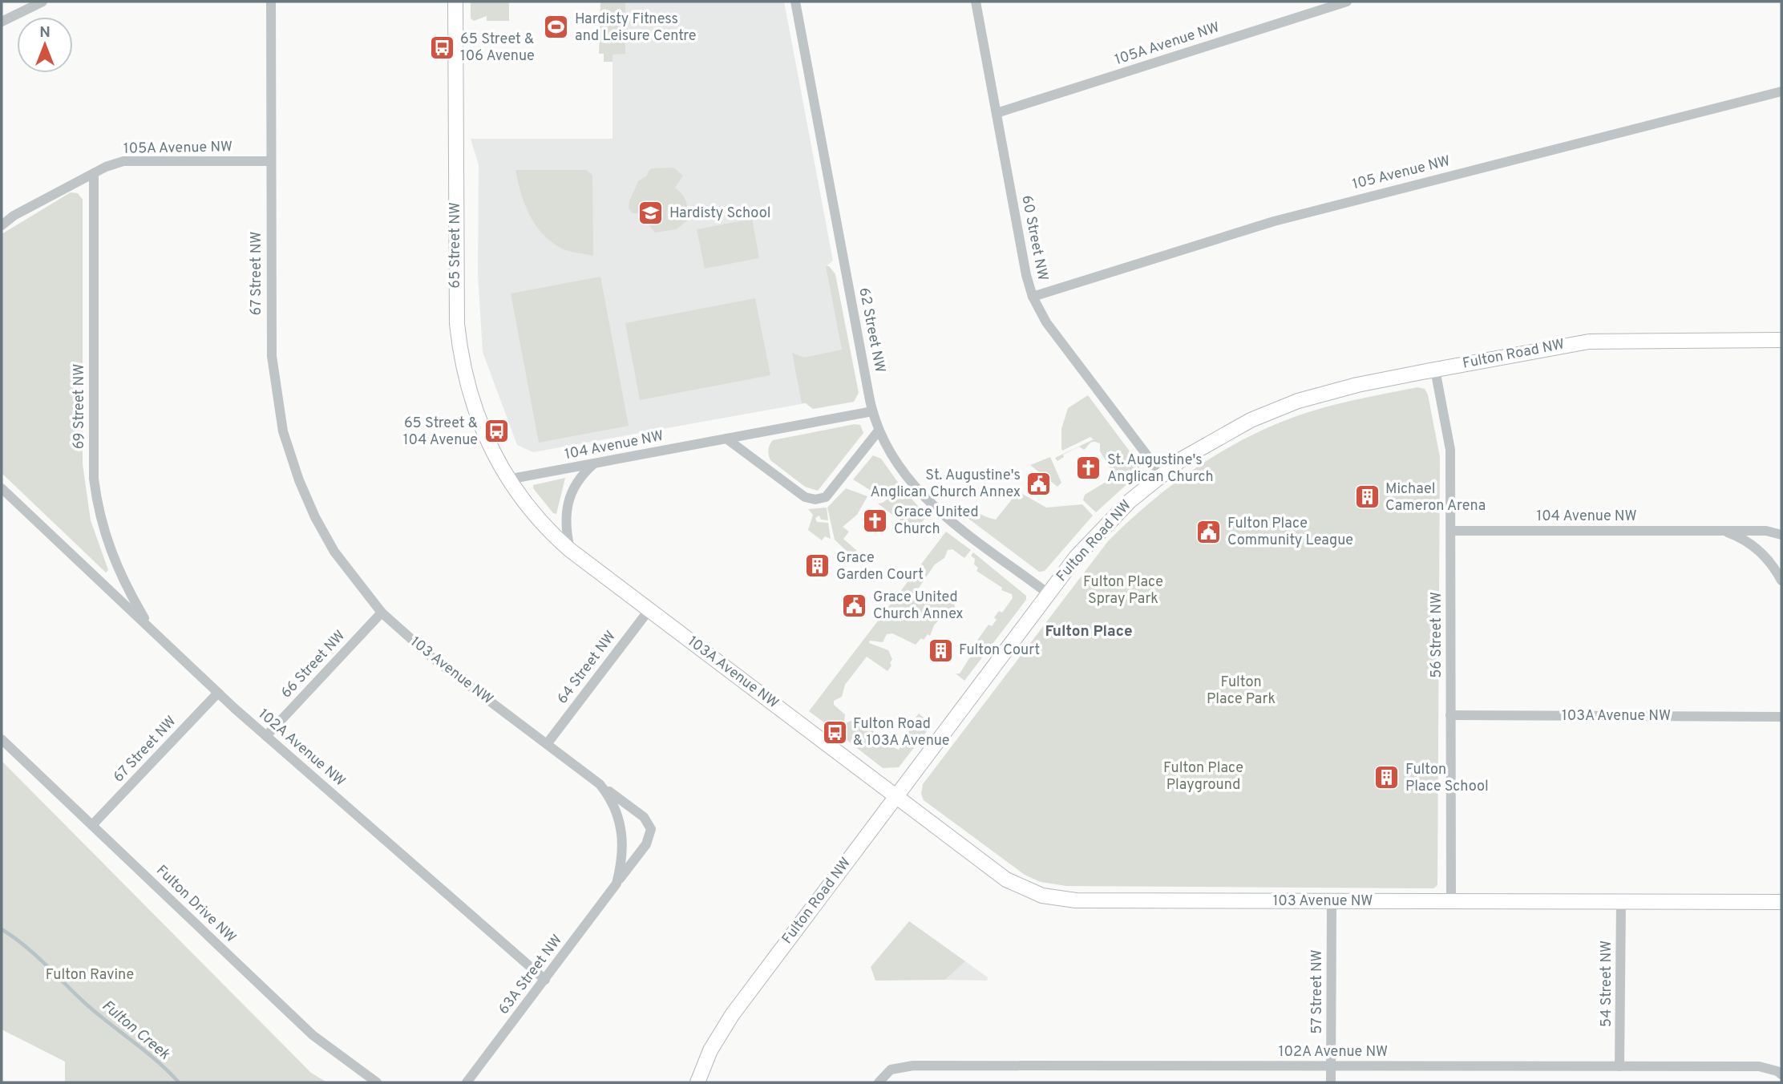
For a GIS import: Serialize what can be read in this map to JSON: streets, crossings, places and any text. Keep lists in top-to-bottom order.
{
  "streets": {
    "street": [
      "105A Avenue NW",
      "105 Avenue NW",
      "60 Street NW",
      "65 Street NW",
      "67 Street NW",
      "62 Street NW",
      "Fulton Road NW",
      "69 Street NW",
      "104 Avenue NW",
      "56 Street NW",
      "66 Street NW",
      "64 Street NW",
      "103 Avenue NW",
      "103A Avenue NW",
      "102A Avenue NW",
      "Fulton Drive NW",
      "63A Street NW",
      "54 Street NW",
      "57 Street NW"
    ]
  },
  "crossings": [
    ["105A Avenue NW", "60 Street NW"],
    ["105A Avenue NW", "67 Street NW"],
    ["105A Avenue NW", "69 Street NW"],
    ["105 Avenue NW", "60 Street NW"],
    ["60 Street NW", "Fulton Road NW"],
    ["65 Street NW", "104 Avenue NW"],
    ["65 Street NW", "103A Avenue NW"],
    ["67 Street NW", "103 Avenue NW"],
    ["67 Street NW", "102A Avenue NW"],
    ["67 Street NW", "Fulton Drive NW"],
    ["62 Street NW", "Fulton Road NW"],
    ["62 Street NW", "104 Avenue NW"],
    ["Fulton Road NW", "56 Street NW"],
    ["Fulton Road NW", "103 Avenue NW"],
    ["Fulton Road NW", "103A Avenue NW"],
    ["69 Street NW", "102A Avenue NW"],
    ["104 Avenue NW", "56 Street NW"],
    ["104 Avenue NW", "103A Avenue NW"],
    ["56 Street NW", "103 Avenue NW"],
    ["56 Street NW", "103A Avenue NW"],
    ["66 Street NW", "103 Avenue NW"],
    ["66 Street NW", "102A Avenue NW"],
    ["64 Street NW", "103 Avenue NW"],
    ["64 Street NW", "103A Avenue NW"],
    ["103 Avenue NW", "103A Avenue NW"],
    ["103 Avenue NW", "63A Street NW"],
    ["103 Avenue NW", "54 Street NW"],
    ["103 Avenue NW", "57 Street NW"],
    ["102A Avenue NW", "63A Street NW"],
    ["102A Avenue NW", "54 Street NW"],
    ["102A Avenue NW", "57 Street NW"]
  ],
  "districts": ["Fulton Place"],
  "water": ["Fulton Creek"],
  "parks": [
    "Fulton Place Spray Park",
    "Fulton Place Park",
    "Fulton Place Playground",
    "Fulton Ravine"
  ],
  "places": {
    "sports": ["Hardisty Fitness and Leisure Centre"],
    "bus stop": ["65 Street & 106 Avenue", "65 Street & 104 Avenue", "Fulton Road & 103A Avenue"],
    "school or university": ["Hardisty School"],
    "church": ["St. Augustine's Anglican Church", "Grace United Church"],
    "public building": ["St. Augustine's Anglican Church Annex", "Fulton Place Community League", "Grace United Church Annex"],
    "building": [
      "Michael Cameron Arena",
      "Grace Garden Court",
      "Fulton Court",
      "Fulton Place School"
    ]
  },
  "north": "top"
}
